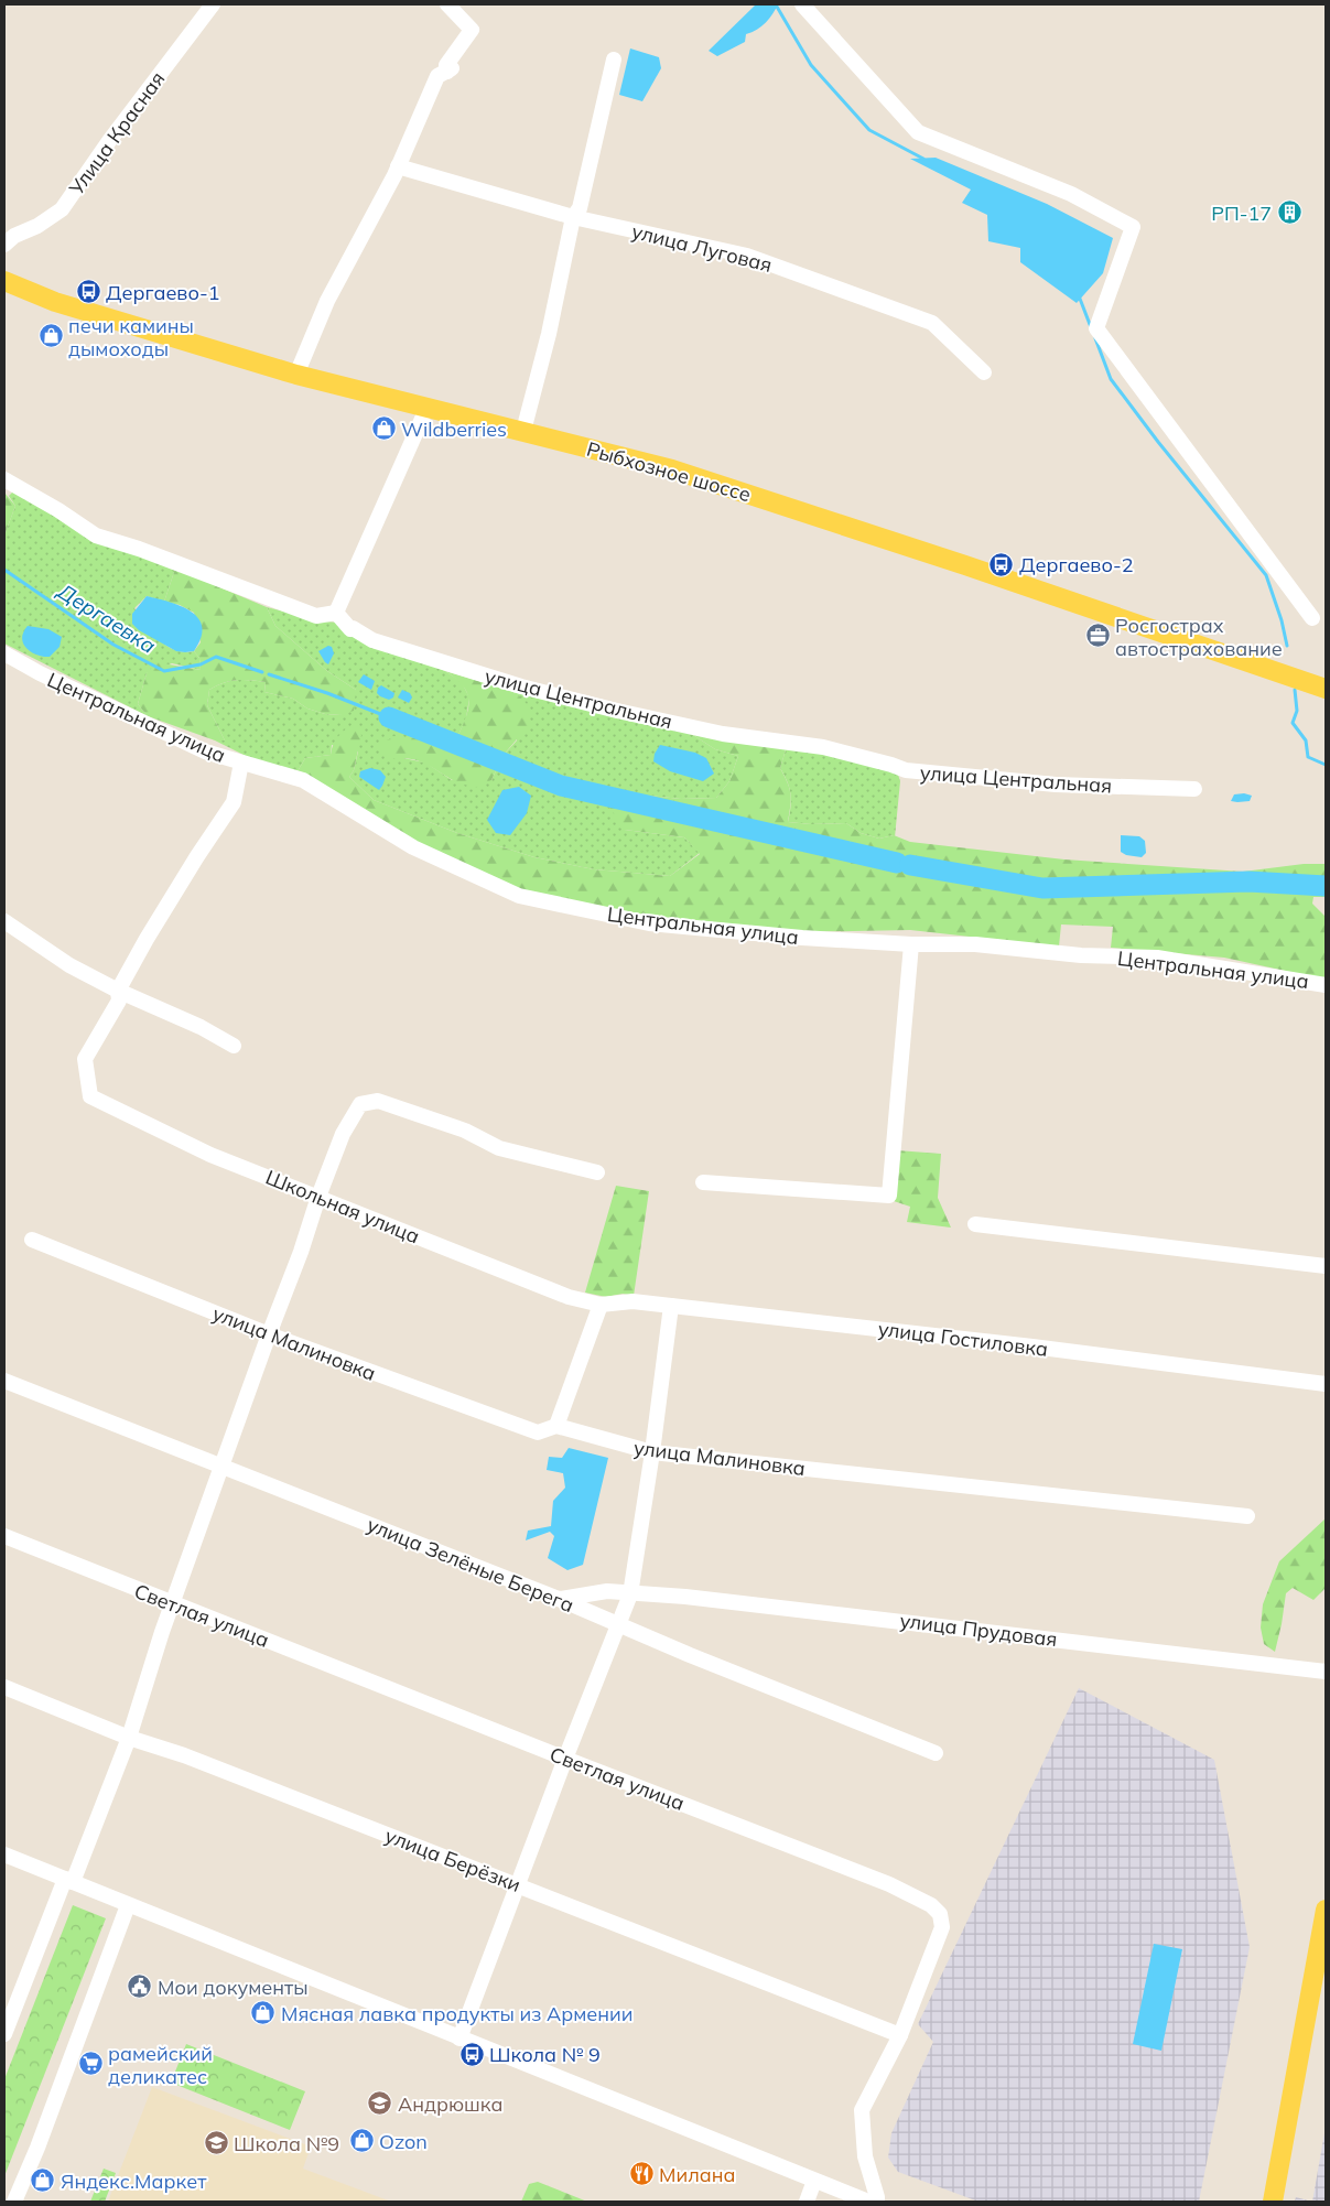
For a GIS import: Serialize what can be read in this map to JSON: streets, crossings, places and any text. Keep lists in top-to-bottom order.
{
  "streets": {
    "main road": ["Рыбхозное шоссе"],
    "street": [
      "Улица Красная",
      "улица Луговая",
      "улица Центральная",
      "Центральная улица",
      "Школьная улица",
      "улица Гостиловка",
      "улица Малиновка",
      "улица Зелёные Берега",
      "Светлая улица",
      "улица Прудовая",
      "улица Берёзки"
    ]
  },
  "crossings": [
    ["Школьная улица", "улица Гостиловка"],
    ["улица Зелёные Берега", "улица Прудовая"],
    ["Светлая улица", "улица Берёзки"]
  ],
  "water": ["Дергаевка"],
  "places": {
    "building": ["РП-17"],
    "bus stop": ["Дергаево-1", "Дергаево-2", "Школа № 9"],
    "shop": [
      "печи камины дымоходы",
      "Wildberries",
      "Мясная лавка продукты из Армении",
      "Ozon",
      "Яндекс.Маркет"
    ],
    "office": ["Росгострах автострахование"],
    "public building": ["Мои документы"],
    "supermarket": ["рамейский деликатес"],
    "school or university": ["Андрюшка", "Школа №9"],
    "restaurant": ["Милана"]
  }
}
